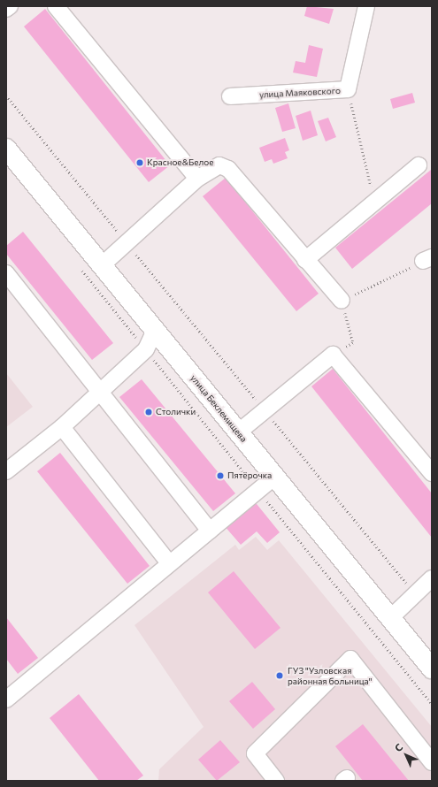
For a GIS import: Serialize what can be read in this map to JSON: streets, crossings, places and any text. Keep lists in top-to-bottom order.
{
  "streets": {
    "main road": ["улица Беклемищева"],
    "street": ["улица Маяковского"]
  },
  "places": [
    "Красное&Белое",
    "Столички",
    "Пятёрочка",
    "ГУЗ \"Узловская районная больница\""
  ],
  "north": "top left"
}
